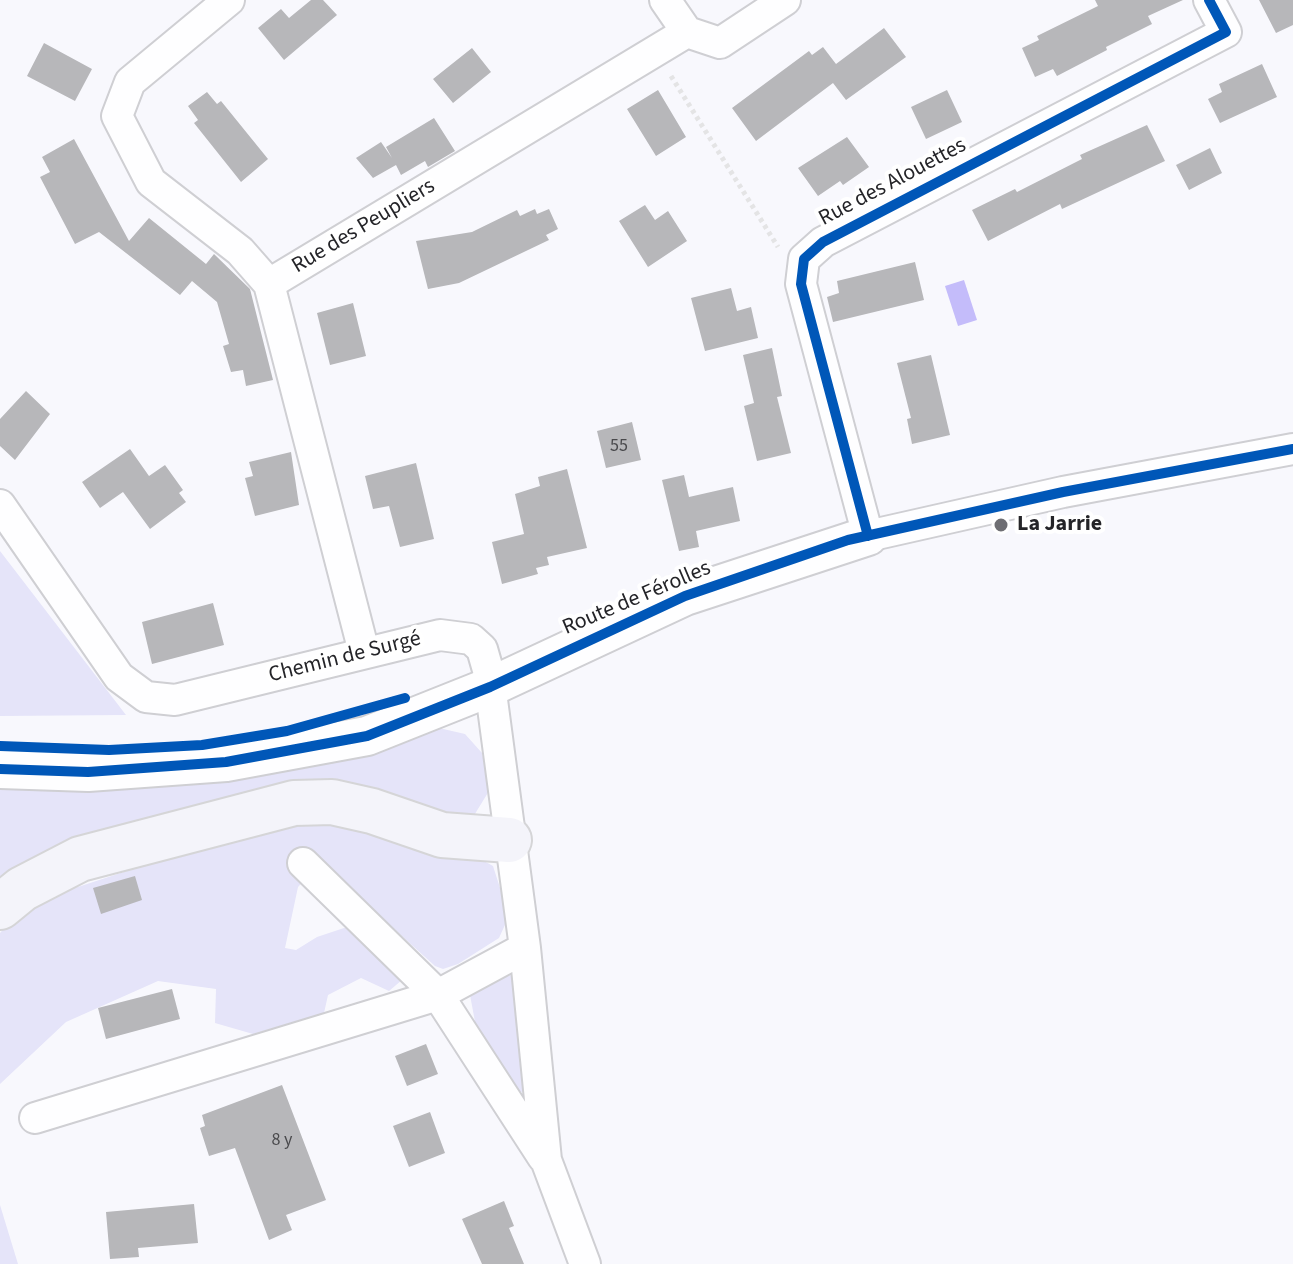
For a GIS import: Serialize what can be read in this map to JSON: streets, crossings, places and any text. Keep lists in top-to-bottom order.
{
  "streets": {
    "street": [
      "Rue des Alouettes",
      "Rue des Peupliers",
      "Route de Férolles",
      "Chemin de Surgé"
    ]
  },
  "crossings": [
    ["Rue des Peupliers", "Chemin de Surgé"],
    ["Route de Férolles", "Chemin de Surgé"]
  ],
  "places": ["La Jarrie"],
  "house_numbers": ["55", "8 y"]
}
